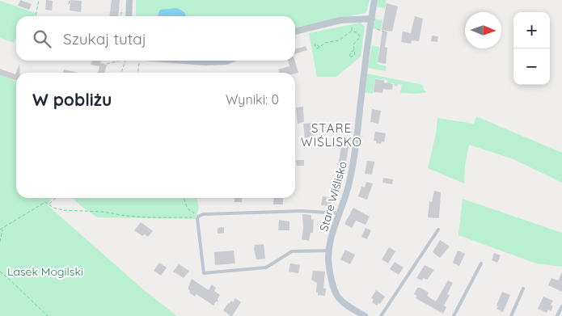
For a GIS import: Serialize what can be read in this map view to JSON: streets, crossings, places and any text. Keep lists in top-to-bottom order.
{
  "streets": {
    "street": ["Stare Wiślisko"]
  },
  "districts": ["STARE WIŚLISKO"],
  "parks": ["Lasek Mogilski"],
  "north": "right",
  "page": {
    "map_buttons": ["+", "−"],
    "search": "Szukaj tutaj",
    "heading": ["W pobliżu", "Wyniki: 0"]
  }
}
